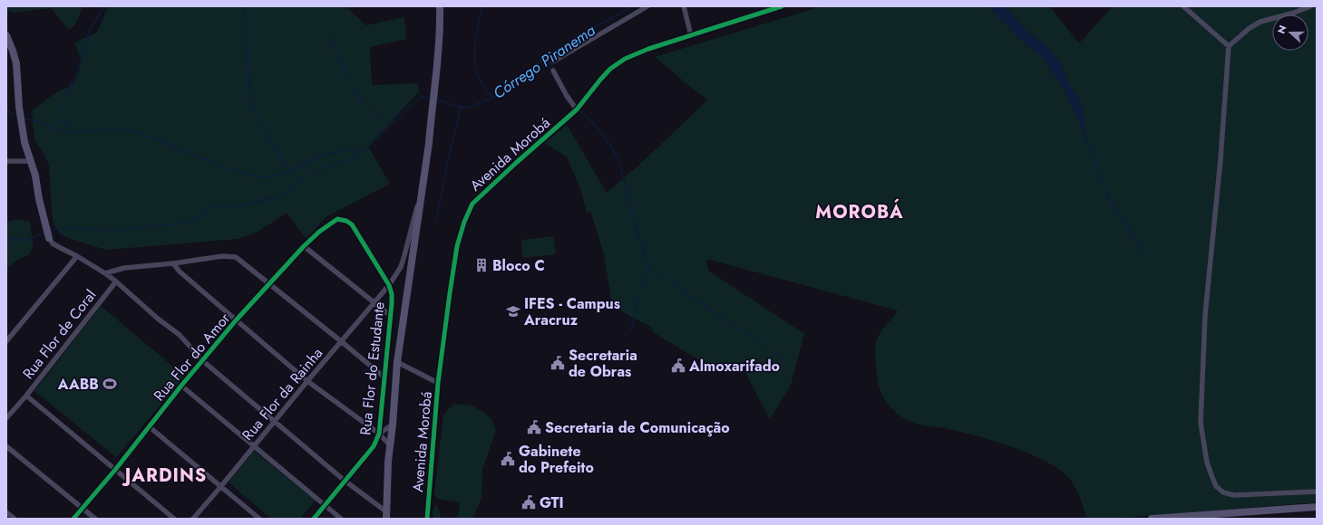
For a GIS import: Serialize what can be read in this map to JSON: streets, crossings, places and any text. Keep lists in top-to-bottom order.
{
  "streets": {
    "street": [
      "Avenida Morobá",
      "Rua Flor de Coral",
      "Rua Flor do Amor",
      "Rua Flor do Estudante",
      "Rua Flor da Rainha"
    ]
  },
  "crossings": [
    ["Rua Flor do Amor", "Rua Flor do Estudante"],
    ["Rua Flor do Estudante", "Rua Flor da Rainha"]
  ],
  "districts": ["MOROBÁ", "JARDINS"],
  "water": ["Córrego Piranema"],
  "places": {
    "building": ["Bloco C"],
    "school or university": ["IFES - Campus Aracruz"],
    "public building": [
      "Secretaria de Obras",
      "Almoxarifado",
      "Secretaria de Comunicação",
      "Gabinete do Prefeito",
      "GTI"
    ],
    "sports": ["AABB"]
  },
  "north": "left"
}
